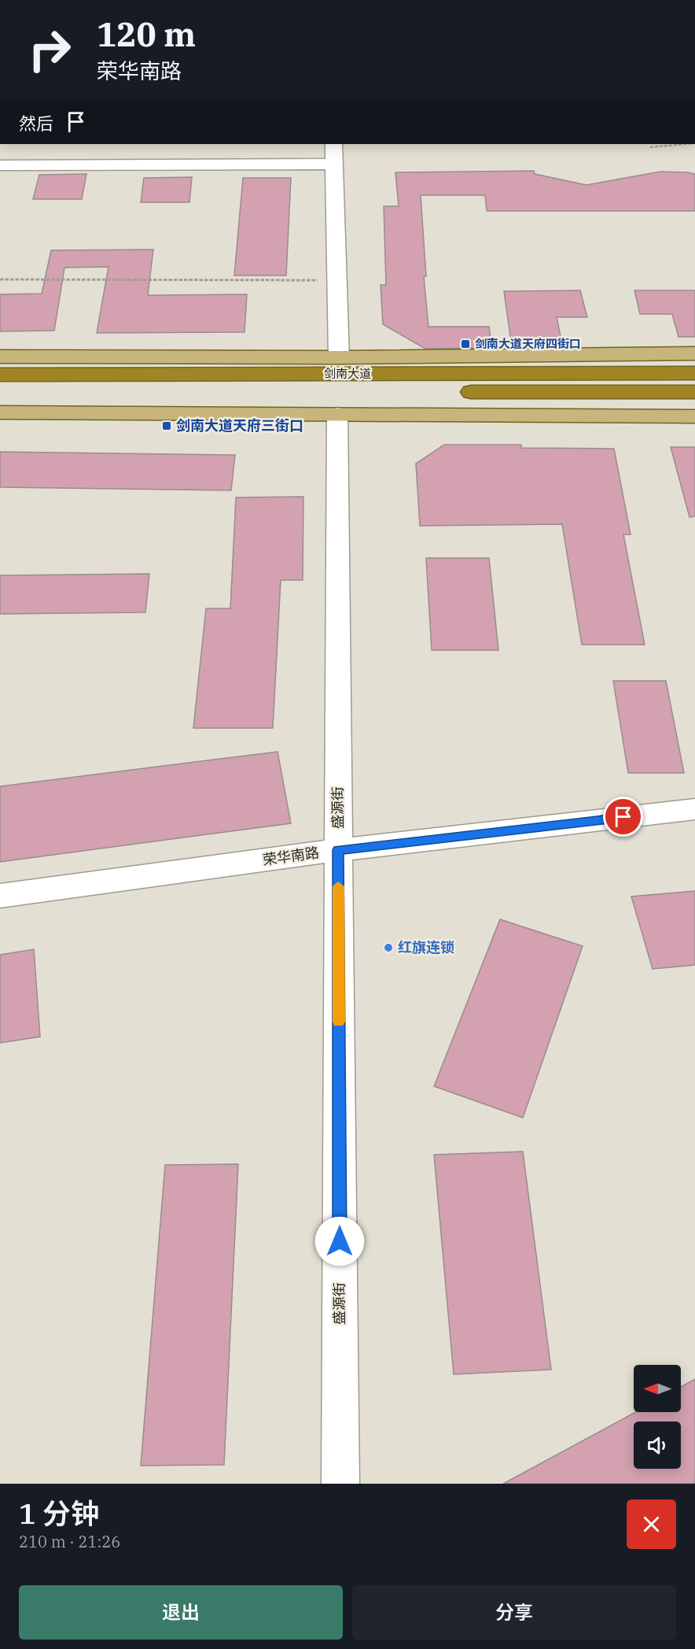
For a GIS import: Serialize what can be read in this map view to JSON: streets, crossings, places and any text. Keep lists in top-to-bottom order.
{
  "streets": {
    "highway": ["剑南大道"],
    "street": ["盛源街", "荣华南路"]
  },
  "crossings": [
    ["盛源街", "荣华南路"]
  ],
  "places": {
    "transit": ["剑南大道天府四街口", "剑南大道天府三街口"],
    "other": ["红旗连锁"]
  },
  "north": "left",
  "page": {
    "turn": ["120 m", "荣华南路"],
    "then": "然后",
    "heading": ["1 分钟", "210 m · 21:26"],
    "buttons": ["退出", "分享"]
  }
}
